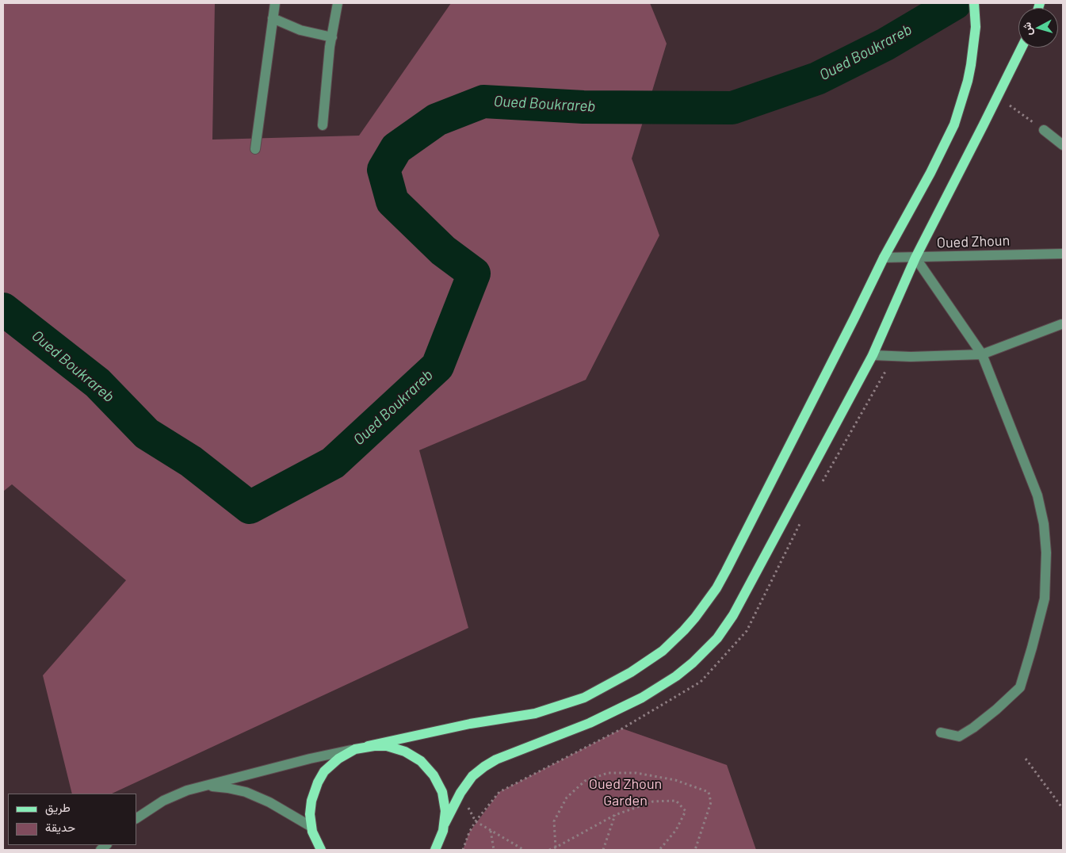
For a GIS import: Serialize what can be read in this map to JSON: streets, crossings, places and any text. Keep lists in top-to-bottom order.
{
  "streets": {
    "street": ["Oued Zhoun"]
  },
  "water": ["Oued Boukrareb"],
  "parks": ["Oued Zhoun Garden"],
  "legend": ["طريق", "حديقة"],
  "north": "left"
}
